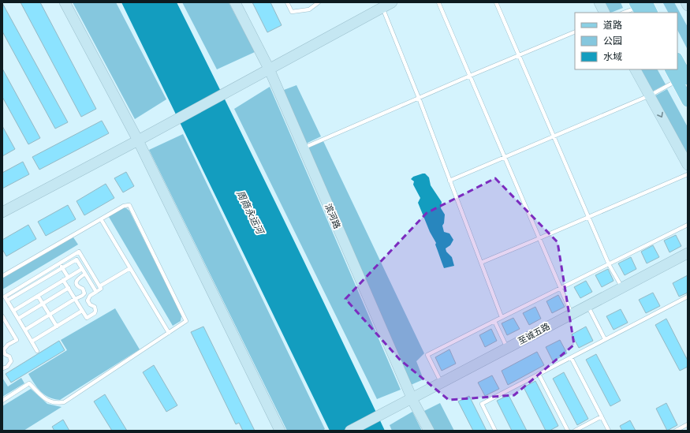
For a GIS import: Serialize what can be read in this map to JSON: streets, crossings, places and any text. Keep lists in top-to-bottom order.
{
  "streets": {
    "street": ["滨河路", "至诚五路"]
  },
  "crossings": [
    ["滨河路", "至诚五路"]
  ],
  "water": ["周商永运河"],
  "legend": ["道路", "公园", "水域"]
}
